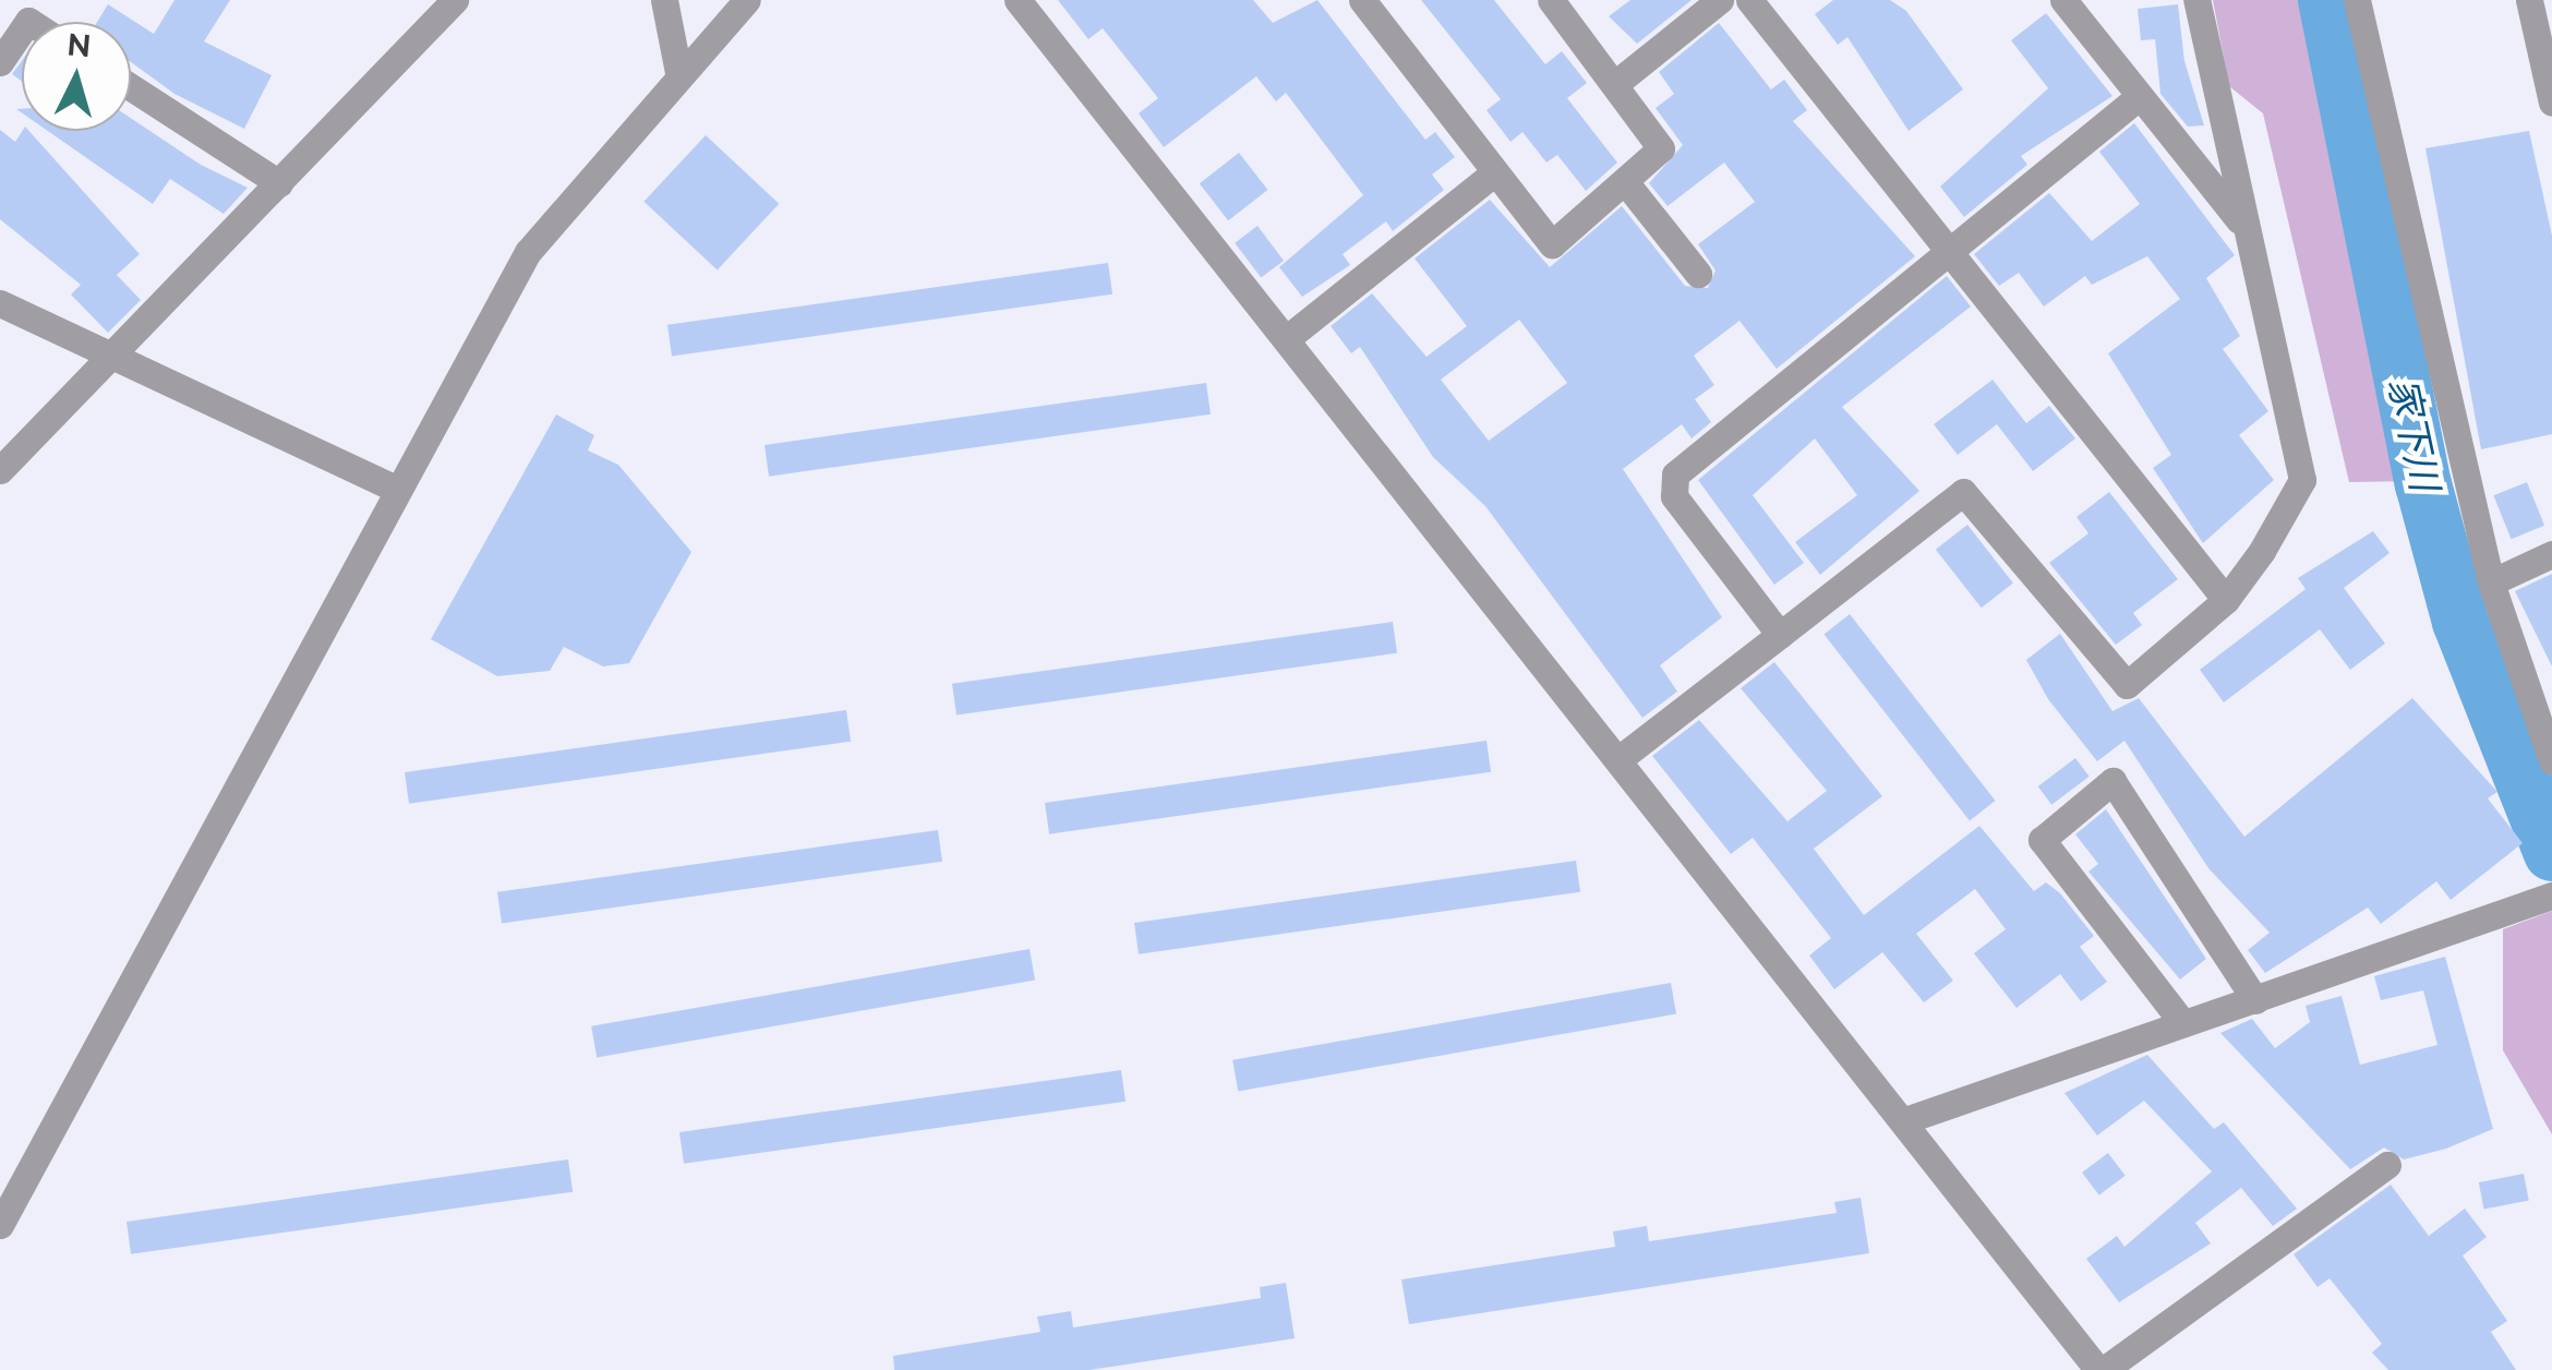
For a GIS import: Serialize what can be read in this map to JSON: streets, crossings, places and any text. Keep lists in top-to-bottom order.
{
  "water": ["家下川"],
  "north": "top"
}
